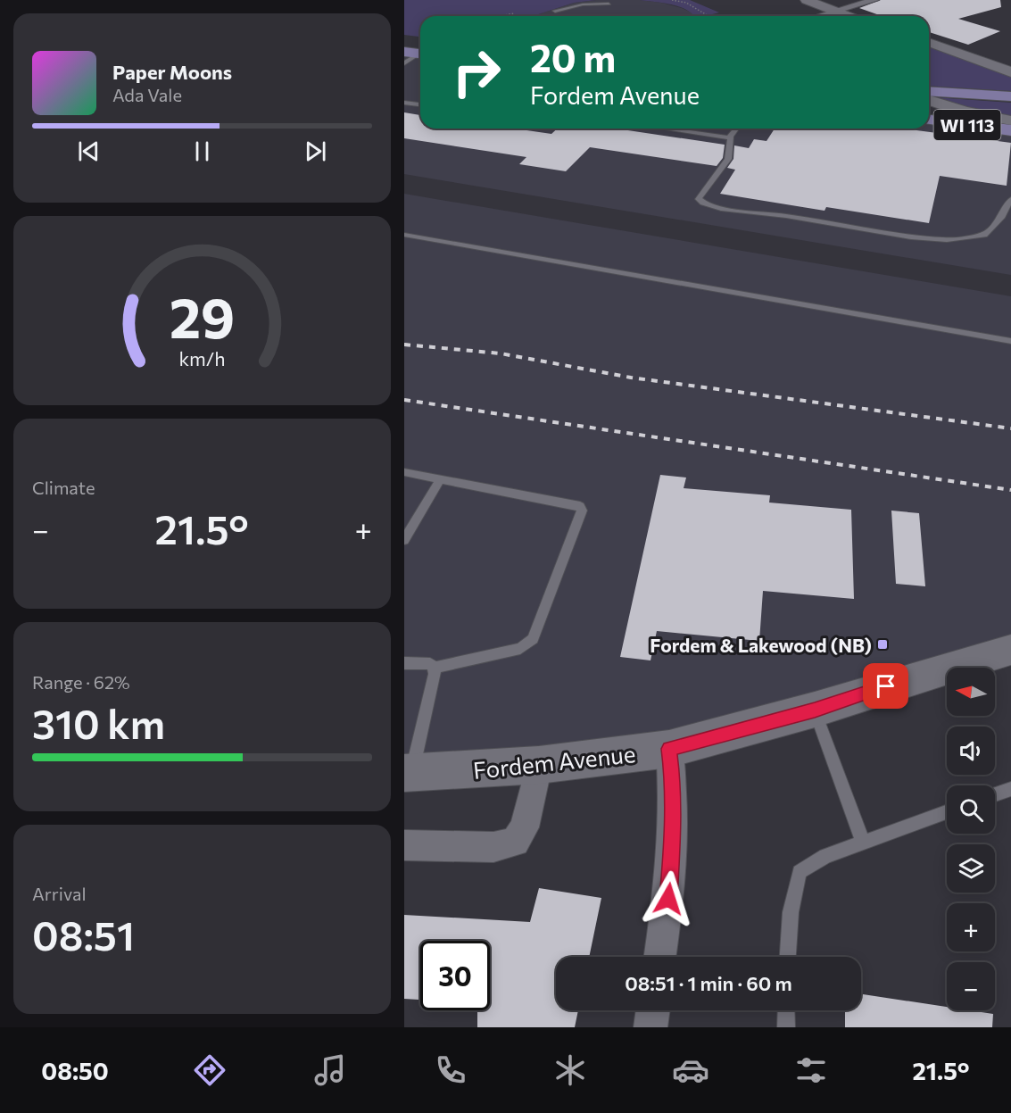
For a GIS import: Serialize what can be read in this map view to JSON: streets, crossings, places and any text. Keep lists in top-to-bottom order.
{
  "streets": {
    "main road": ["WI 113"],
    "street": ["Fordem Avenue"]
  },
  "places": {
    "transit": ["Fordem & Lakewood (NB)"]
  },
  "north": "left",
  "page": {
    "turn": ["20 m", "Fordem Avenue"],
    "song": ["Paper Moons", "Ada Vale"],
    "tile": [
      "Climate",
      ["Range · 62%", "310 km"],
      ["Arrival", "08:51"]
    ],
    "heat": ["−", "21.5°", "+"],
    "map_buttons": ["+", "−"],
    "limit": "30",
    "trip": "08:51 · 1 min · 60 m",
    "tabs": ["08:50", "21.5°"],
    "gauge": ["29", "km/h"]
  }
}
